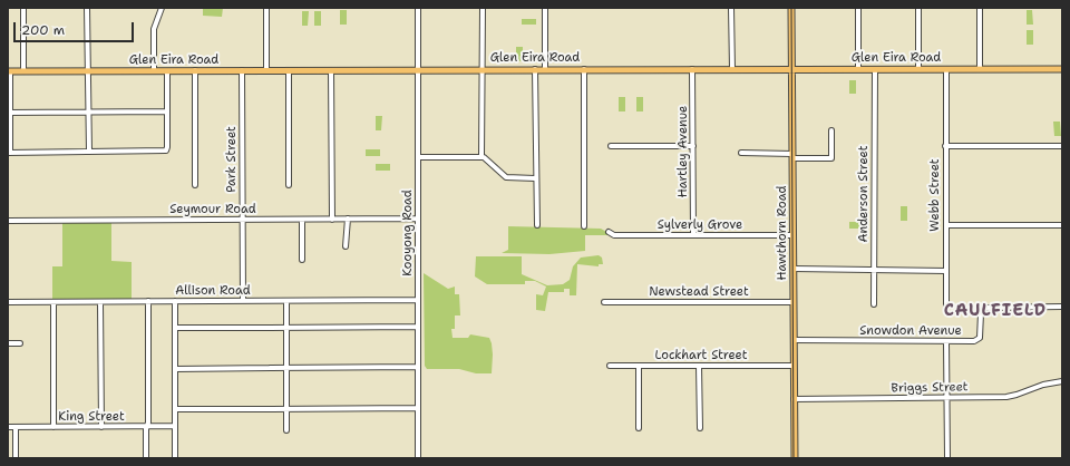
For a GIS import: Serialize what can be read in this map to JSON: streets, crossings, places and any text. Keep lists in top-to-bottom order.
{
  "streets": {
    "main road": ["Glen Eira Road", "Hawthorn Road"],
    "street": [
      "Hartley Avenue",
      "Park Street",
      "Anderson Street",
      "Webb Street",
      "Seymour Road",
      "Sylverly Grove",
      "Kooyong Road",
      "Allison Road",
      "Newstead Street",
      "Snowdon Avenue",
      "Lockhart Street",
      "Briggs Street",
      "King Street"
    ]
  },
  "crossings": [
    ["Glen Eira Road", "Hartley Avenue"],
    ["Glen Eira Road", "Park Street"],
    ["Glen Eira Road", "Anderson Street"],
    ["Glen Eira Road", "Webb Street"],
    ["Glen Eira Road", "Kooyong Road"],
    ["Glen Eira Road", "Hawthorn Road"],
    ["Hartley Avenue", "Sylverly Grove"],
    ["Park Street", "Seymour Road"],
    ["Park Street", "Allison Road"],
    ["Seymour Road", "Kooyong Road"],
    ["Sylverly Grove", "Hawthorn Road"],
    ["Kooyong Road", "Allison Road"],
    ["Hawthorn Road", "Newstead Street"],
    ["Hawthorn Road", "Snowdon Avenue"],
    ["Hawthorn Road", "Lockhart Street"],
    ["Hawthorn Road", "Briggs Street"]
  ],
  "districts": ["CAULFIELD"],
  "scale_bar": "200 m"
}
